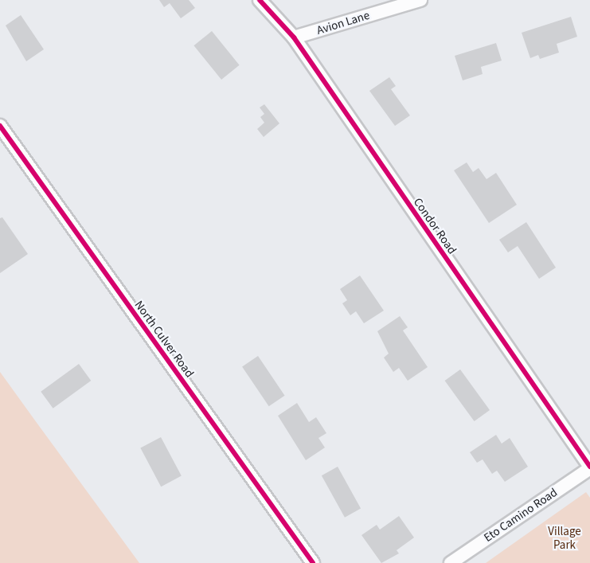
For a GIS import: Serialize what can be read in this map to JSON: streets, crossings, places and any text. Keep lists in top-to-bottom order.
{
  "streets": {
    "street": [
      "Avion Lane",
      "Condor Road",
      "North Culver Road",
      "Eto Camino Road"
    ]
  },
  "crossings": [
    ["Avion Lane", "Condor Road"],
    ["Condor Road", "Eto Camino Road"]
  ],
  "parks": ["Village Park"]
}
